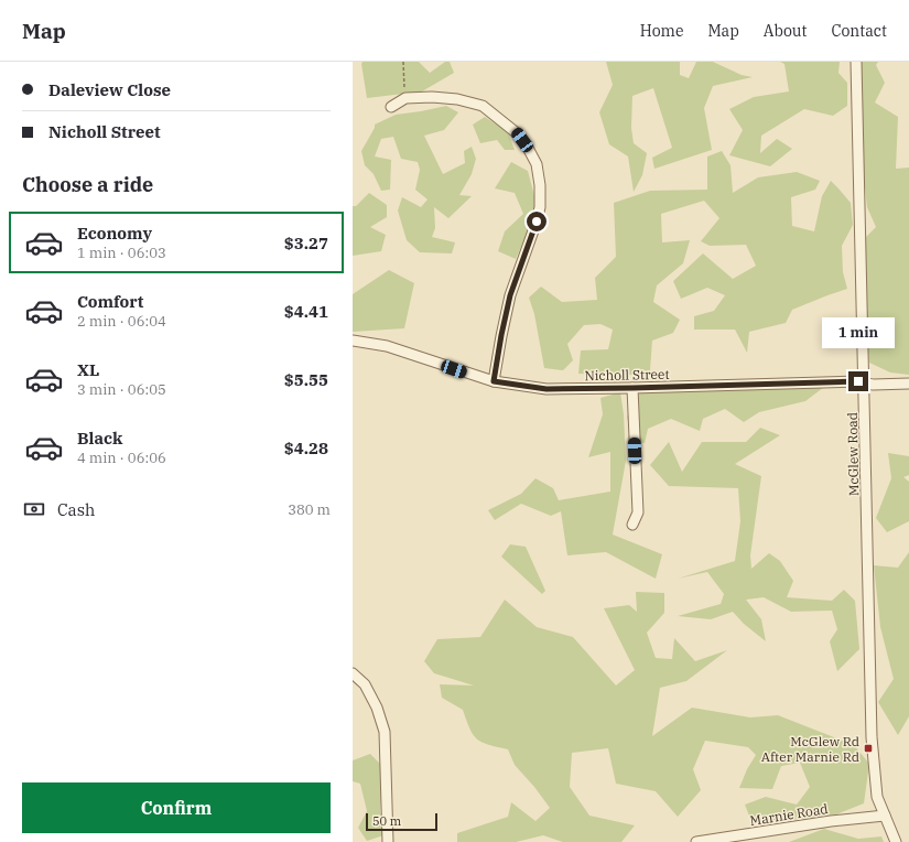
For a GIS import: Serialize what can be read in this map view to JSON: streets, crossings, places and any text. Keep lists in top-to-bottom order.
{
  "streets": {
    "street": ["Nicholl Street", "McGlew Road", "Marnie Road"]
  },
  "crossings": [
    ["Nicholl Street", "McGlew Road"],
    ["McGlew Road", "Marnie Road"]
  ],
  "places": {
    "transit": ["McGlew Rd After Marnie Rd"]
  },
  "scale_bar": "50 m",
  "page": {
    "header": "Map",
    "nav": [
      "Home",
      "Map",
      "About",
      "Contact"
    ],
    "banner": ["Daleview Close", "Nicholl Street"],
    "heading": "Choose a ride",
    "list": [
      {
        "name": "Economy",
        "note": "1 min · 06:03",
        "value": "$3.27"
      },
      {
        "name": "Comfort",
        "note": "2 min · 06:04",
        "value": "$4.41"
      },
      {
        "name": "XL",
        "note": "3 min · 06:05",
        "value": "$5.55"
      },
      {
        "name": "Black",
        "note": "4 min · 06:06",
        "value": "$4.28"
      }
    ],
    "bubble": "1 min",
    "pay": ["Cash", "380 m"],
    "buttons": "Confirm",
    "scale": "50 m"
  }
}
